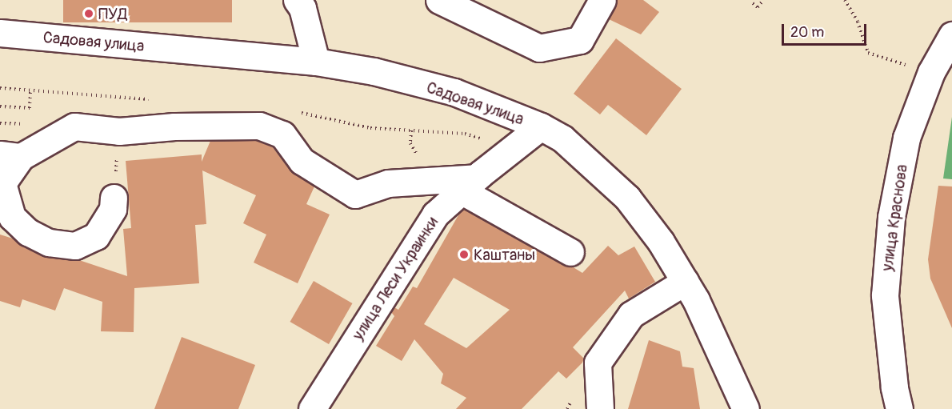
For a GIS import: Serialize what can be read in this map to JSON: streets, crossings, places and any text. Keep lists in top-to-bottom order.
{
  "streets": {
    "main road": ["Садовая улица", "улица Краснова", "улица Леси Украинки"]
  },
  "crossings": [
    ["Садовая улица", "улица Леси Украинки"]
  ],
  "places": ["ПУД", "Каштаны"],
  "scale_bar": "20 m"
}
